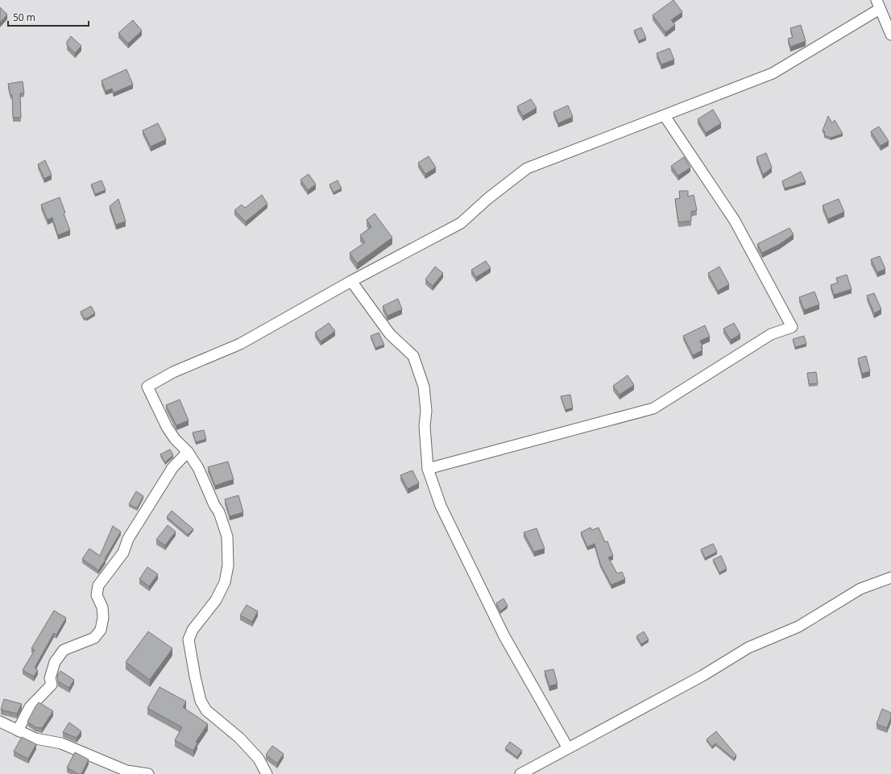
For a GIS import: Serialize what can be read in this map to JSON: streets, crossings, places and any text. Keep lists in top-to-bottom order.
{
  "scale_bar": "50 m"
}
